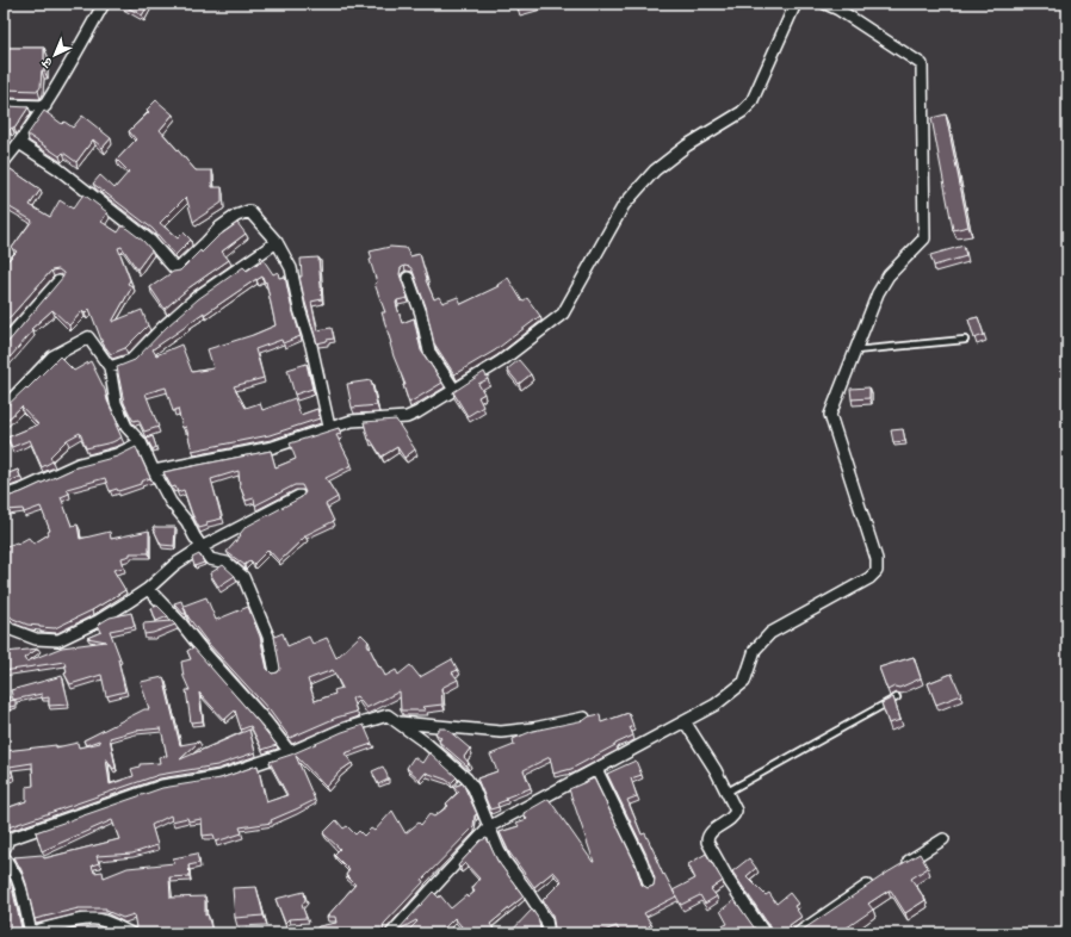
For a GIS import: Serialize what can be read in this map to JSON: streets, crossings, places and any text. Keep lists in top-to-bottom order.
{
  "north": "bottom left"
}
